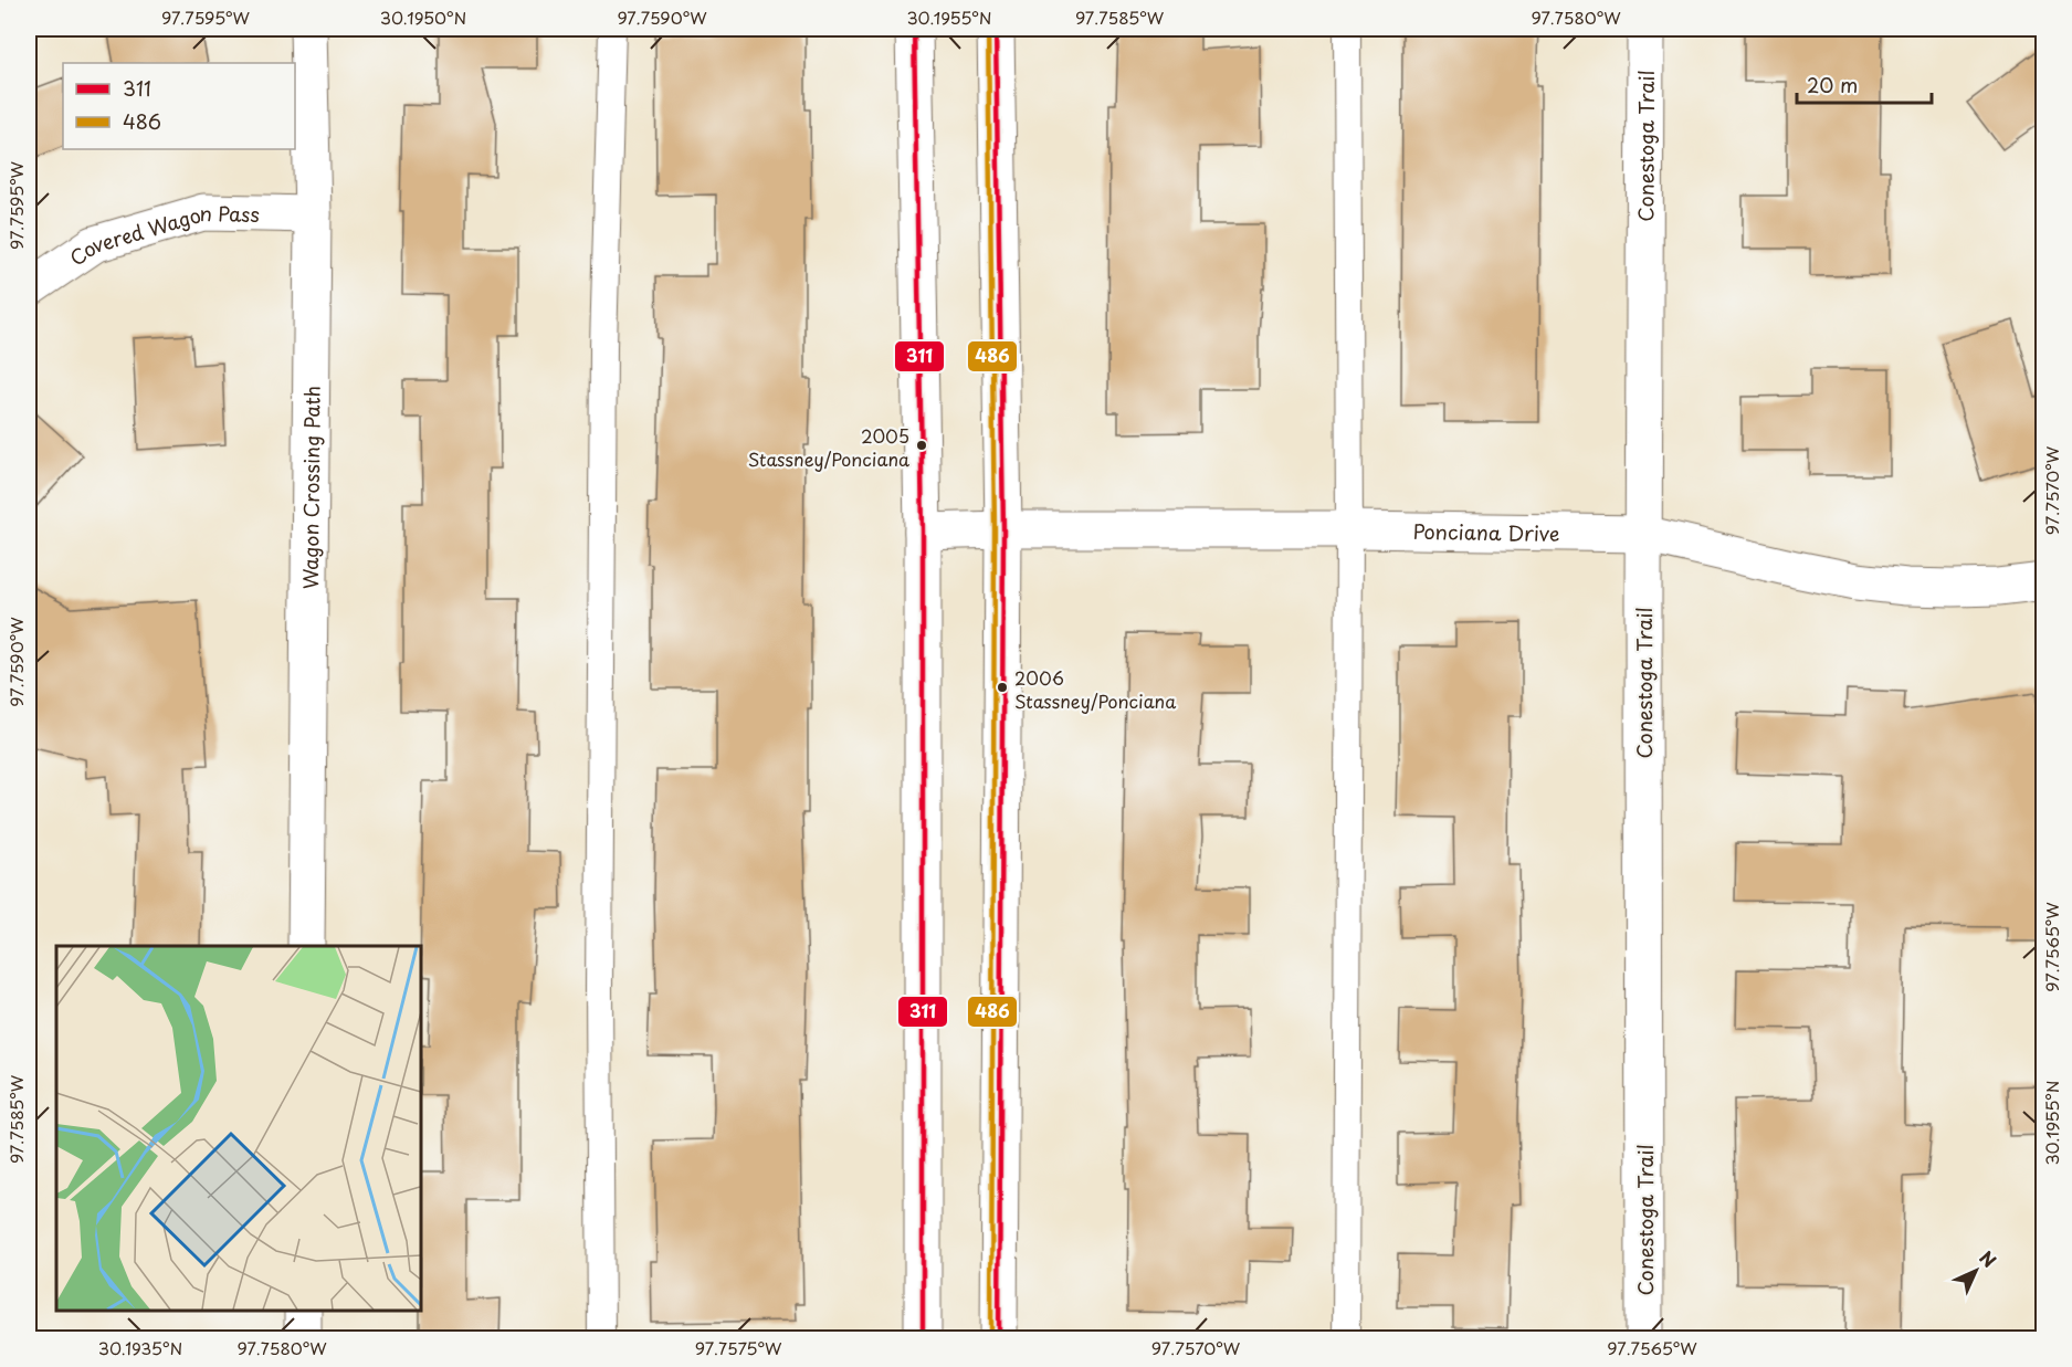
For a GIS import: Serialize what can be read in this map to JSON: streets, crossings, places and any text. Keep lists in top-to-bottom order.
{
  "streets": {
    "street": [
      "Conestoga Trail",
      "Covered Wagon Pass",
      "Wagon Crossing Path",
      "Ponciana Drive"
    ]
  },
  "crossings": [
    ["Conestoga Trail", "Ponciana Drive"],
    ["Covered Wagon Pass", "Wagon Crossing Path"]
  ],
  "places": ["2005 Stassney/Ponciana", "2006 Stassney/Ponciana"],
  "lines": ["transit line 311", "transit line 486"],
  "legend": ["311", "486"],
  "scale_bar": "20 m",
  "north": "top right",
  "coordinates": [
    "97.7595°W",
    "30.1950°N",
    "97.7590°W",
    "30.1955°N",
    "97.7585°W",
    "97.7580°W",
    "97.7570°W",
    "97.7565°W",
    "30.1935°N",
    "97.7575°W"
  ]
}
